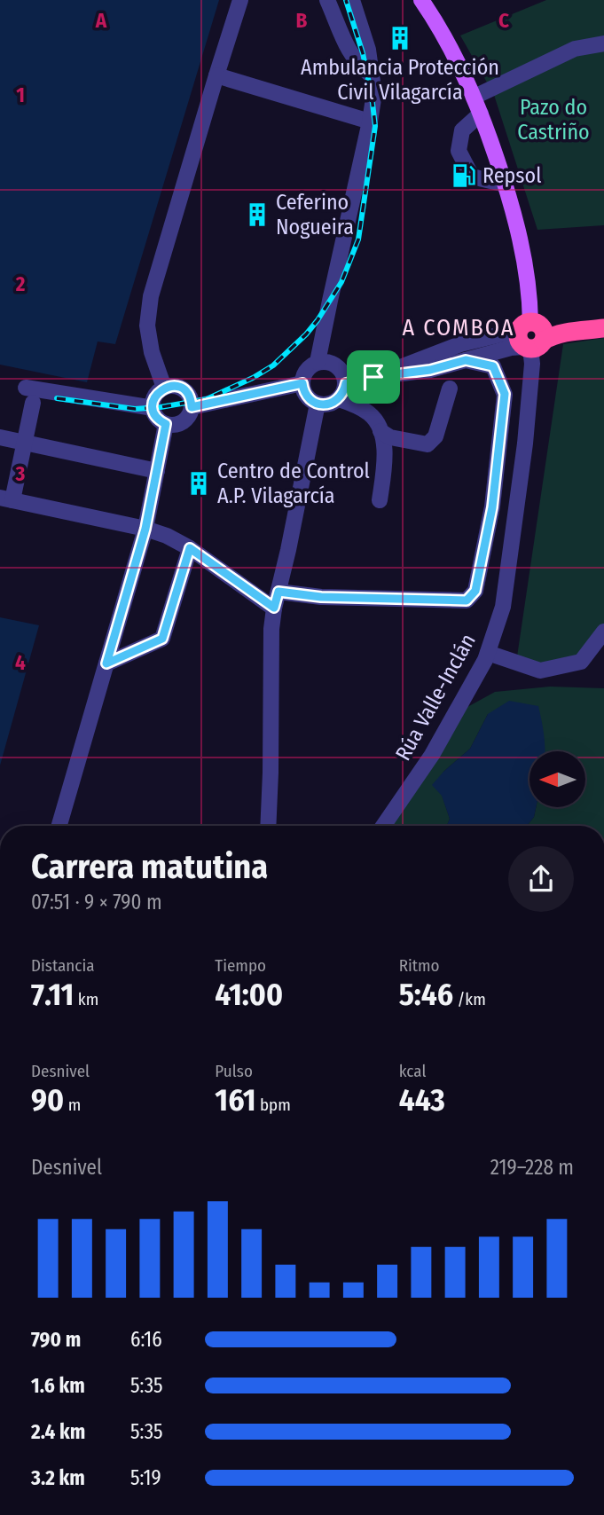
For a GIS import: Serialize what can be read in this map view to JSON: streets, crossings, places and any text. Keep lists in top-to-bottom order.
{
  "streets": {
    "main road": ["Rúa Valle-Inclán"]
  },
  "districts": ["A COMBOA"],
  "parks": ["Pazo do Castriño"],
  "places": {
    "building": ["Ambulancia Protección Civil Vilagarcía", "Ceferino Nogueira", "Centro de Control A.P. Vilagarcía"],
    "fuel station": ["Repsol"]
  },
  "north": "left",
  "page": {
    "heading": ["Carrera matutina", "07:51 · 9 × 790 m"],
    "stats": [
      ["Distancia", "7.11 km"],
      ["Tiempo", "41:00"],
      ["Ritmo", "5:46 /km"],
      ["Desnivel", "90 m"],
      ["Pulso", "161 bpm"],
      ["kcal", "443"]
    ],
    "chart": ["Desnivel", "219–228 m"],
    "list": [
      {
        "name": "790 m",
        "note": "6:16"
      },
      {
        "name": "1.6 km",
        "note": "5:35"
      },
      {
        "name": "2.4 km",
        "note": "5:35"
      },
      {
        "name": "3.2 km",
        "note": "5:19"
      }
    ]
  },
  "grid": {
    "columns": ["A", "B", "C"],
    "rows": [
      "1",
      "2",
      "3",
      "4"
    ]
  }
}
